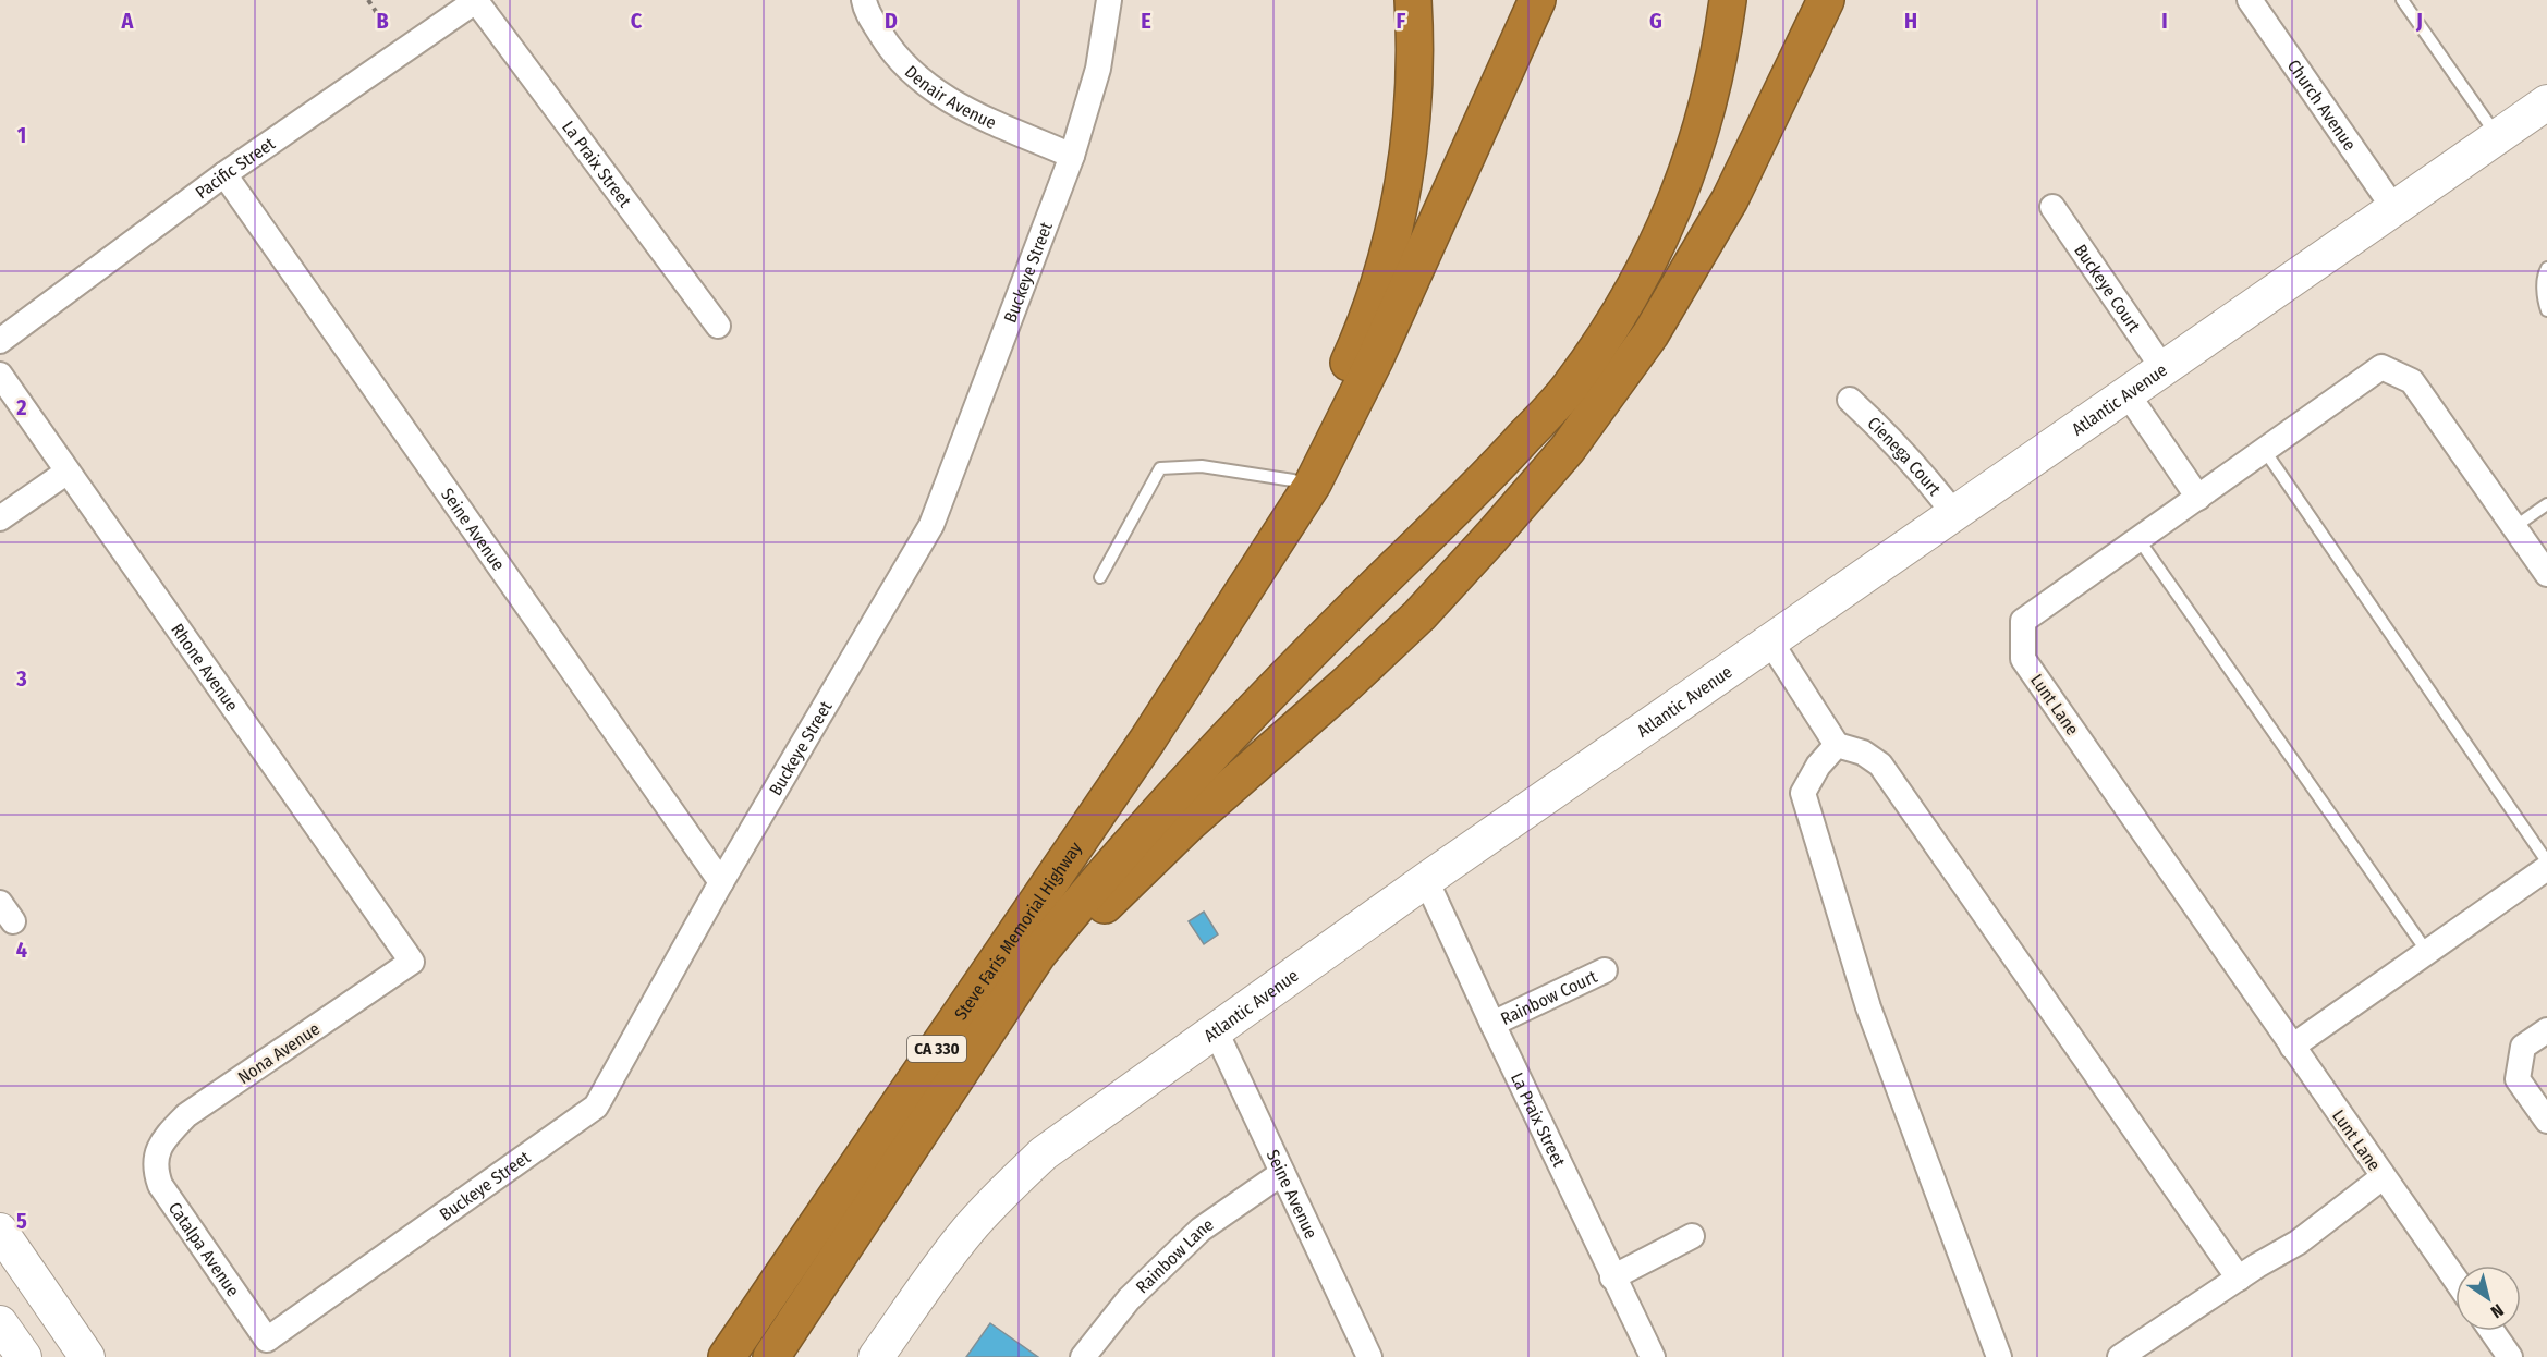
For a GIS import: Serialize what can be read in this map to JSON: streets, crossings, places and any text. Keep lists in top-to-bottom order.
{
  "streets": {
    "highway": ["Steve Faris Memorial Highway", "CA 330"],
    "street": [
      "Denair Avenue",
      "Church Avenue",
      "La Praix Street",
      "Pacific Street",
      "Buckeye Street",
      "Buckeye Court",
      "Atlantic Avenue",
      "Cienega Court",
      "Seine Avenue",
      "Rhone Avenue",
      "Lunt Lane",
      "Rainbow Court",
      "Nona Avenue",
      "Catalpa Avenue",
      "Rainbow Lane"
    ]
  },
  "crossings": [
    ["Denair Avenue", "Buckeye Street"],
    ["Church Avenue", "Atlantic Avenue"],
    ["La Praix Street", "Pacific Street"],
    ["La Praix Street", "Atlantic Avenue"],
    ["La Praix Street", "Rainbow Court"],
    ["Pacific Street", "Seine Avenue"],
    ["Buckeye Street", "Seine Avenue"],
    ["Buckeye Street", "Catalpa Avenue"],
    ["Buckeye Court", "Atlantic Avenue"],
    ["Atlantic Avenue", "Cienega Court"],
    ["Atlantic Avenue", "Seine Avenue"],
    ["Seine Avenue", "Rainbow Lane"],
    ["Rhone Avenue", "Nona Avenue"],
    ["Nona Avenue", "Catalpa Avenue"]
  ],
  "north": "bottom right",
  "grid": {
    "columns": [
      "A",
      "B",
      "C",
      "D",
      "E",
      "F",
      "G",
      "H",
      "I",
      "J"
    ],
    "rows": [
      "1",
      "2",
      "3",
      "4",
      "5"
    ]
  }
}
